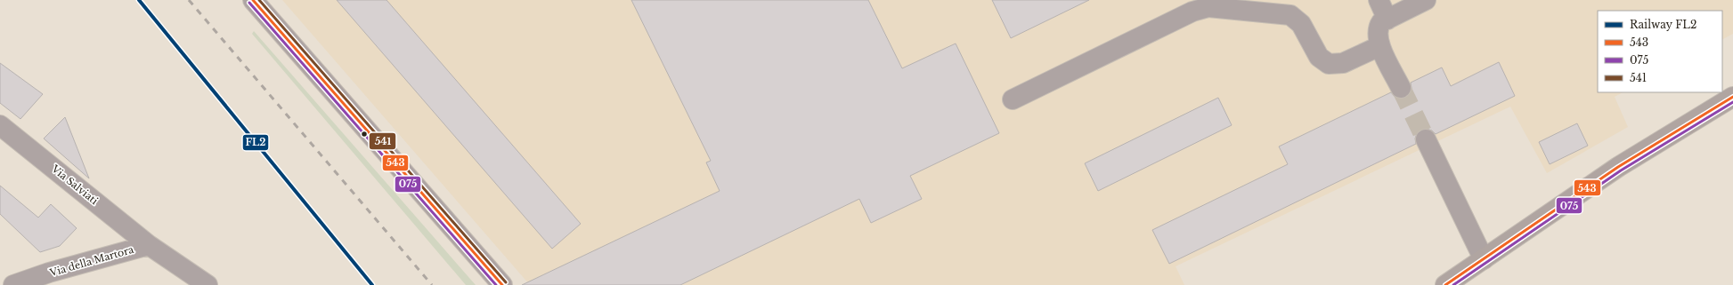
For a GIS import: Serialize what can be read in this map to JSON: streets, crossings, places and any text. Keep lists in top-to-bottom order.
{
  "streets": {
    "street": ["Via Salviati", "Via della Martora"]
  },
  "crossings": [
    ["Via Salviati", "Via della Martora"]
  ],
  "lines": [
    "rail line FL2",
    "transit line 543",
    "transit line 541",
    "transit line 075"
  ],
  "legend": [
    "Railway FL2",
    "543",
    "075",
    "541"
  ]
}
